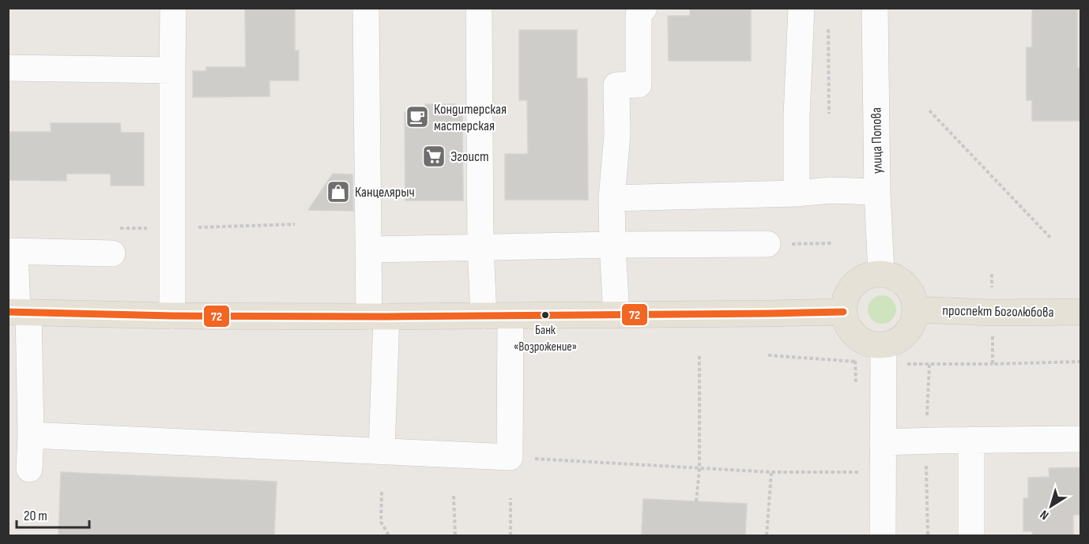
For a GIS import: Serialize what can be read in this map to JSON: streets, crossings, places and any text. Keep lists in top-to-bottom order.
{
  "streets": {
    "main road": ["проспект Боголюбова"],
    "street": ["улица Попова"]
  },
  "crossings": [
    ["улица Попова", "проспект Боголюбова"]
  ],
  "places": {
    "cafe": ["Кондитерская мастерская"],
    "supermarket": ["Эгоист"],
    "shop": ["Канцелярыч"],
    "other": ["Банк «Возрожение»"]
  },
  "lines": ["transit line 72"],
  "scale_bar": "20 m",
  "north": "bottom left"
}
